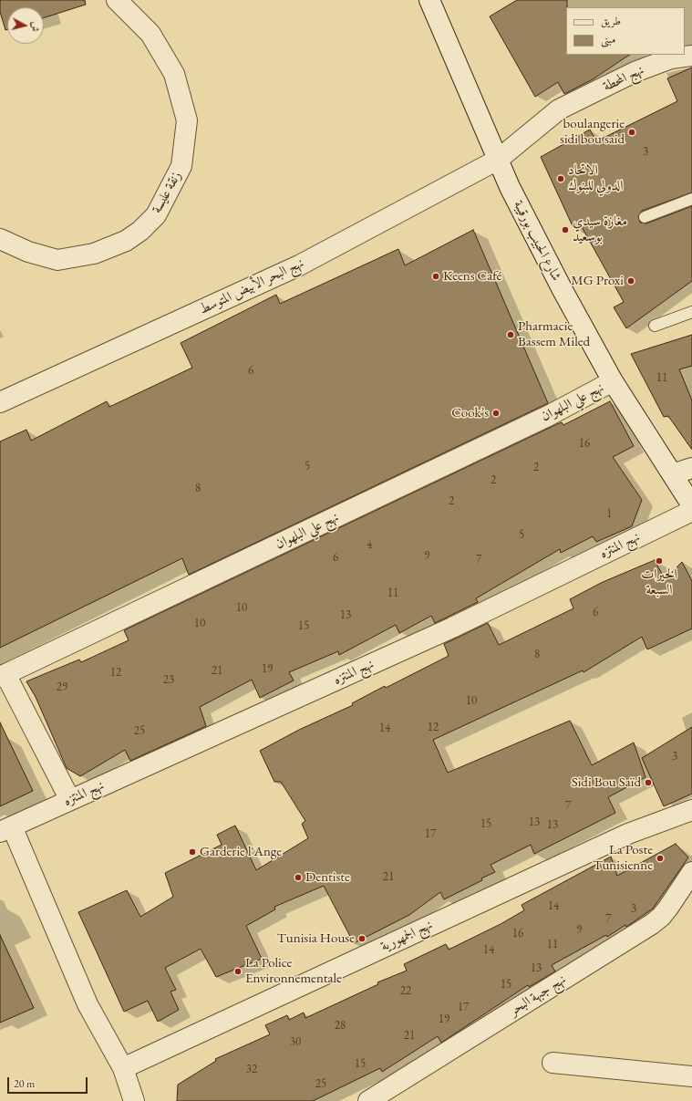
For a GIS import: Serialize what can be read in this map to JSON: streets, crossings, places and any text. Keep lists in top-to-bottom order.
{
  "streets": {
    "street": [
      "نهج المحطة",
      "زنقة عليسة",
      "شارع الحبيب بورقيبة",
      "نهج البحر الأبيض المتوسط",
      "نهج علي البلهوان",
      "نهج المنتزه",
      "نهج الجمهورية",
      "نهج جبهة البحر"
    ]
  },
  "crossings": [
    ["نهج المحطة", "شارع الحبيب بورقيبة"],
    ["نهج المحطة", "نهج البحر الأبيض المتوسط"],
    ["شارع الحبيب بورقيبة", "نهج البحر الأبيض المتوسط"],
    ["شارع الحبيب بورقيبة", "نهج علي البلهوان"]
  ],
  "places": [
    "boulangerie sidi bou said",
    "الاتحاد الدولي للبنوك",
    "مغازة سيدي بوسعيد",
    "Keens Café",
    "MG Proxi",
    "Pharmacie Bassem Miled",
    "Cook’s",
    "الخيرات السبعة",
    "Sidi Bou Saïd",
    "Garderie l'Ange",
    "La Poste Tunisienne",
    "Dentiste",
    "Tunisia House",
    "La Police Environnementale"
  ],
  "house_numbers": [
    "3",
    "6",
    "11",
    "16",
    "5",
    "2",
    "2",
    "8",
    "2",
    "1",
    "5",
    "4",
    "9",
    "6",
    "7",
    "11",
    "10",
    "6",
    "13",
    "10",
    "15",
    "8",
    "19",
    "21",
    "12",
    "23",
    "29",
    "10",
    "12",
    "14",
    "25",
    "3",
    "7",
    "13",
    "15",
    "13",
    "17",
    "21",
    "14",
    "3",
    "7",
    "9",
    "16",
    "11",
    "14",
    "13",
    "15",
    "22",
    "17",
    "19",
    "28",
    "21",
    "30",
    "15",
    "32",
    "25"
  ],
  "legend": ["طريق", "مبنى"],
  "scale_bar": "20 m",
  "north": "right"
}
